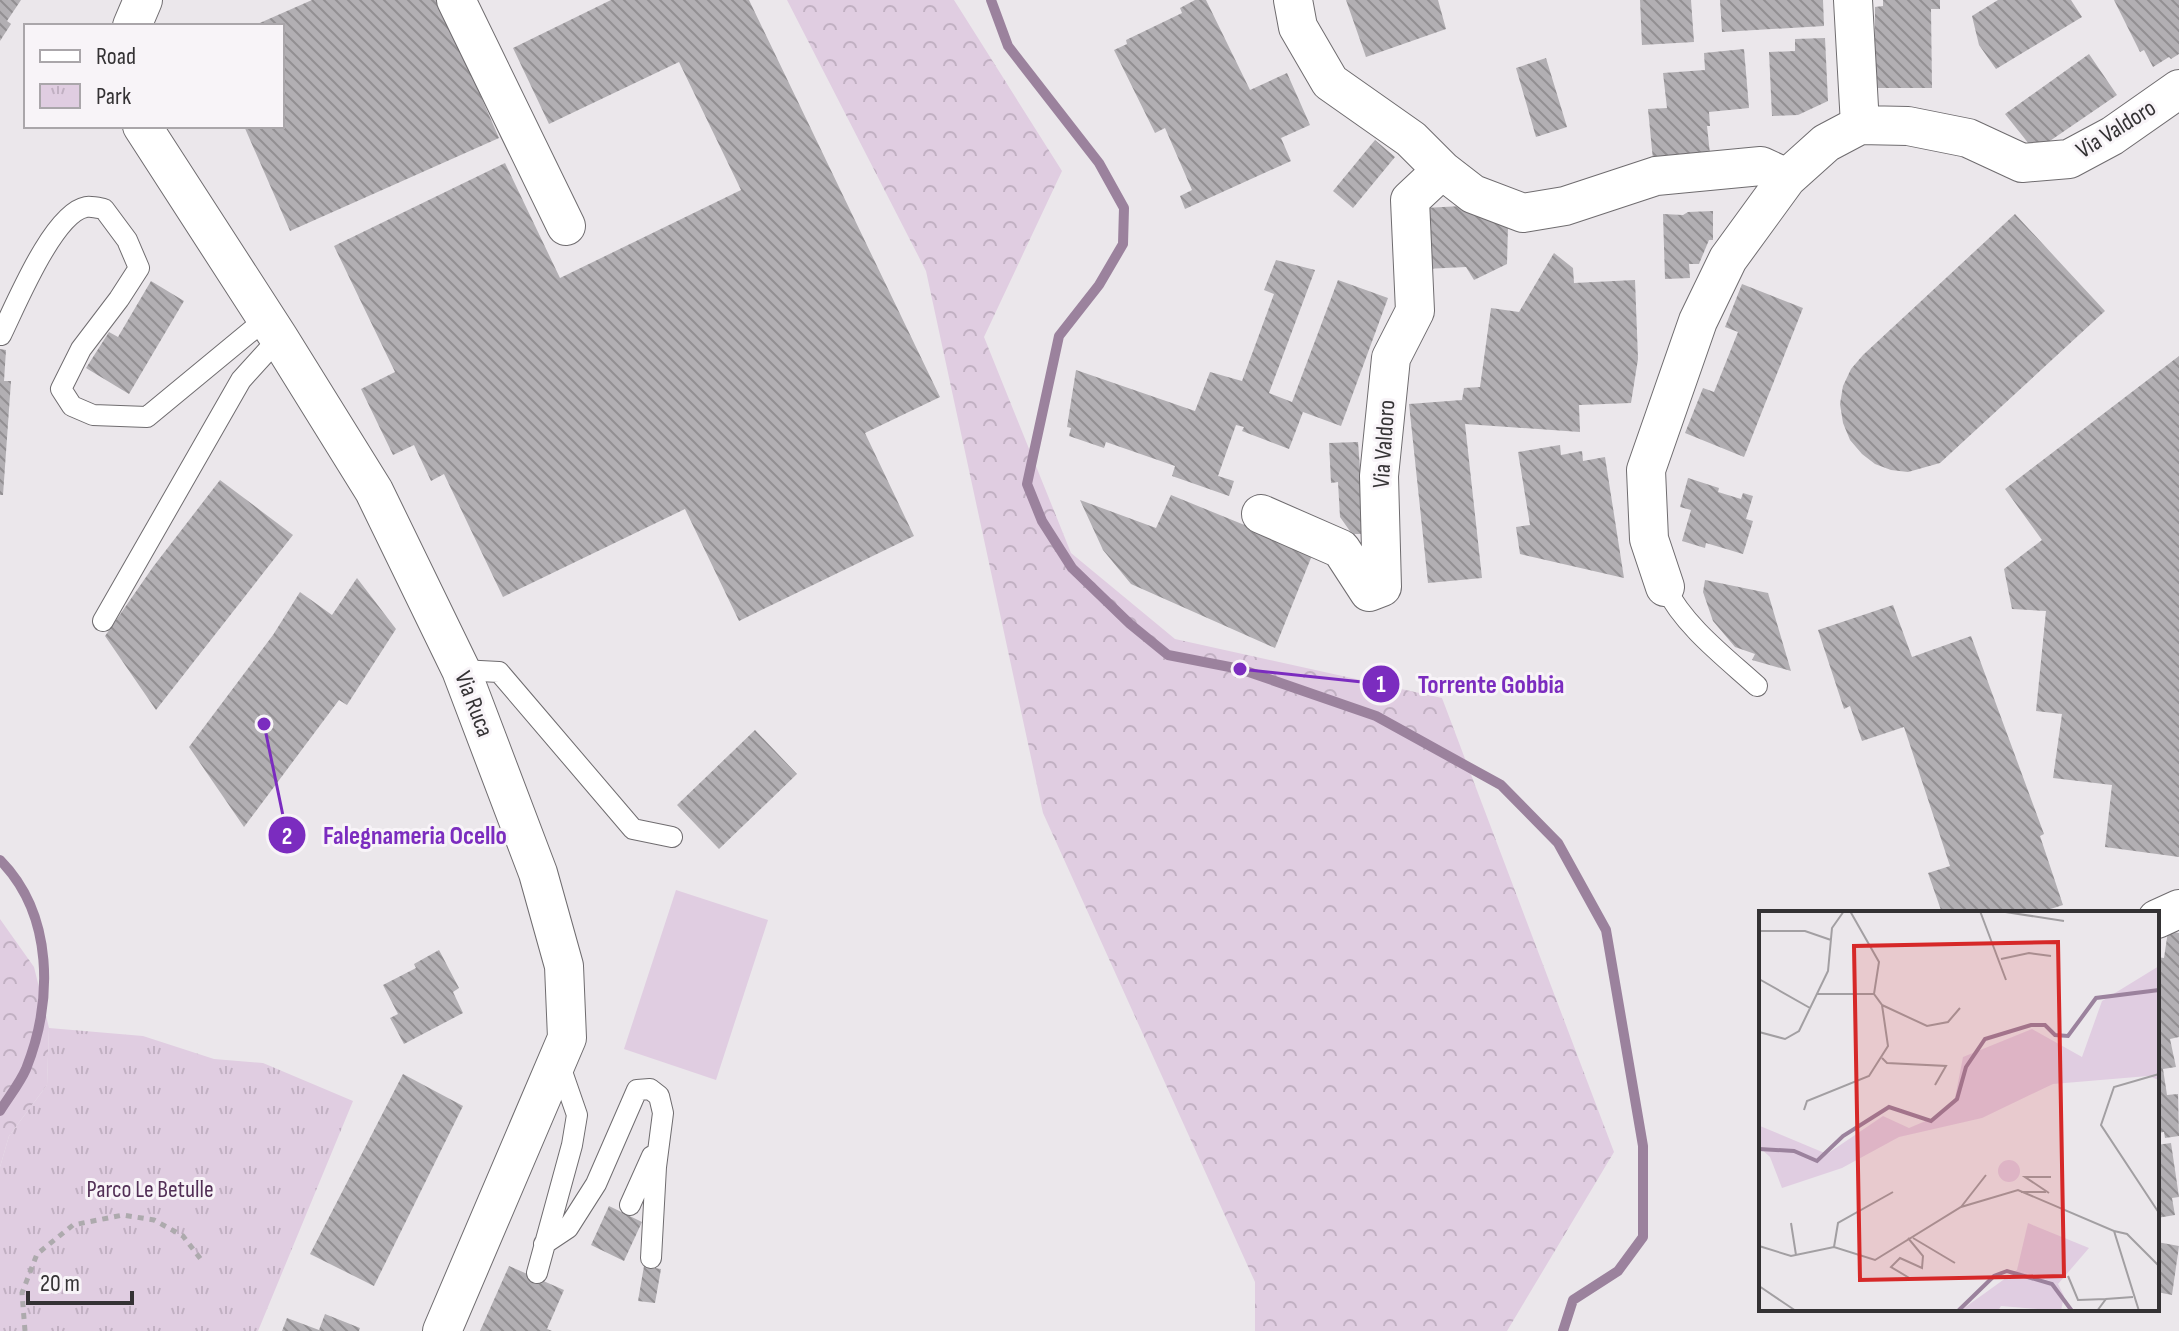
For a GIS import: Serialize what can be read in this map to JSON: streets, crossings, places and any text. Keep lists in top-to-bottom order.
{
  "streets": {
    "street": ["Via Valdoro", "Via Ruca"]
  },
  "parks": ["Parco Le Betulle"],
  "places": ["Torrente Gobbia", "Falegnameria Ocello"],
  "legend": ["Road", "Park"],
  "scale_bar": "20 m"
}
